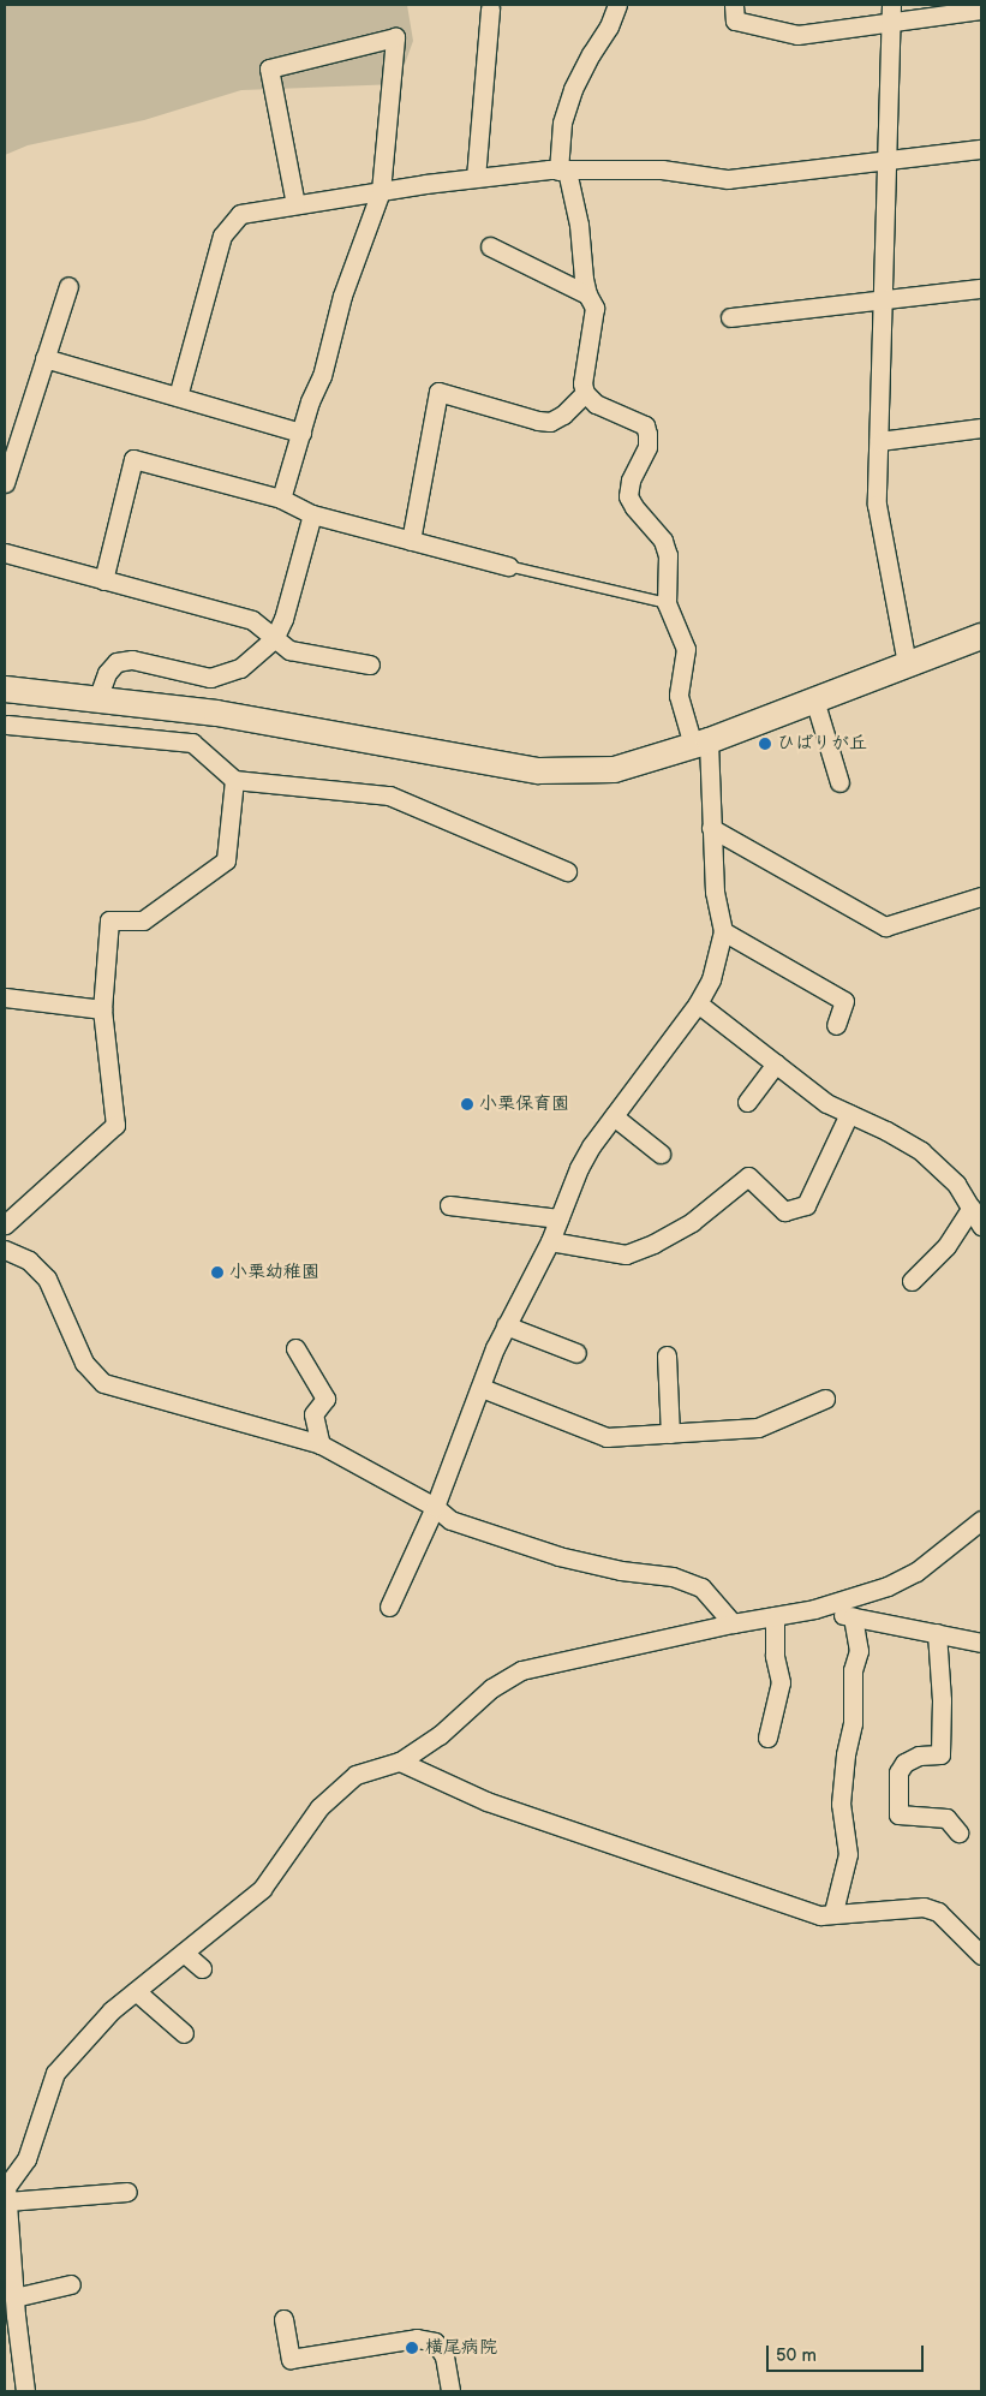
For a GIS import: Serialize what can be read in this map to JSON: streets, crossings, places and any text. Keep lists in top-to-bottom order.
{
  "places": [
    "ひばりが丘",
    "小栗保育園",
    "小栗幼稚園",
    "横尾病院"
  ],
  "scale_bar": "50 m"
}
